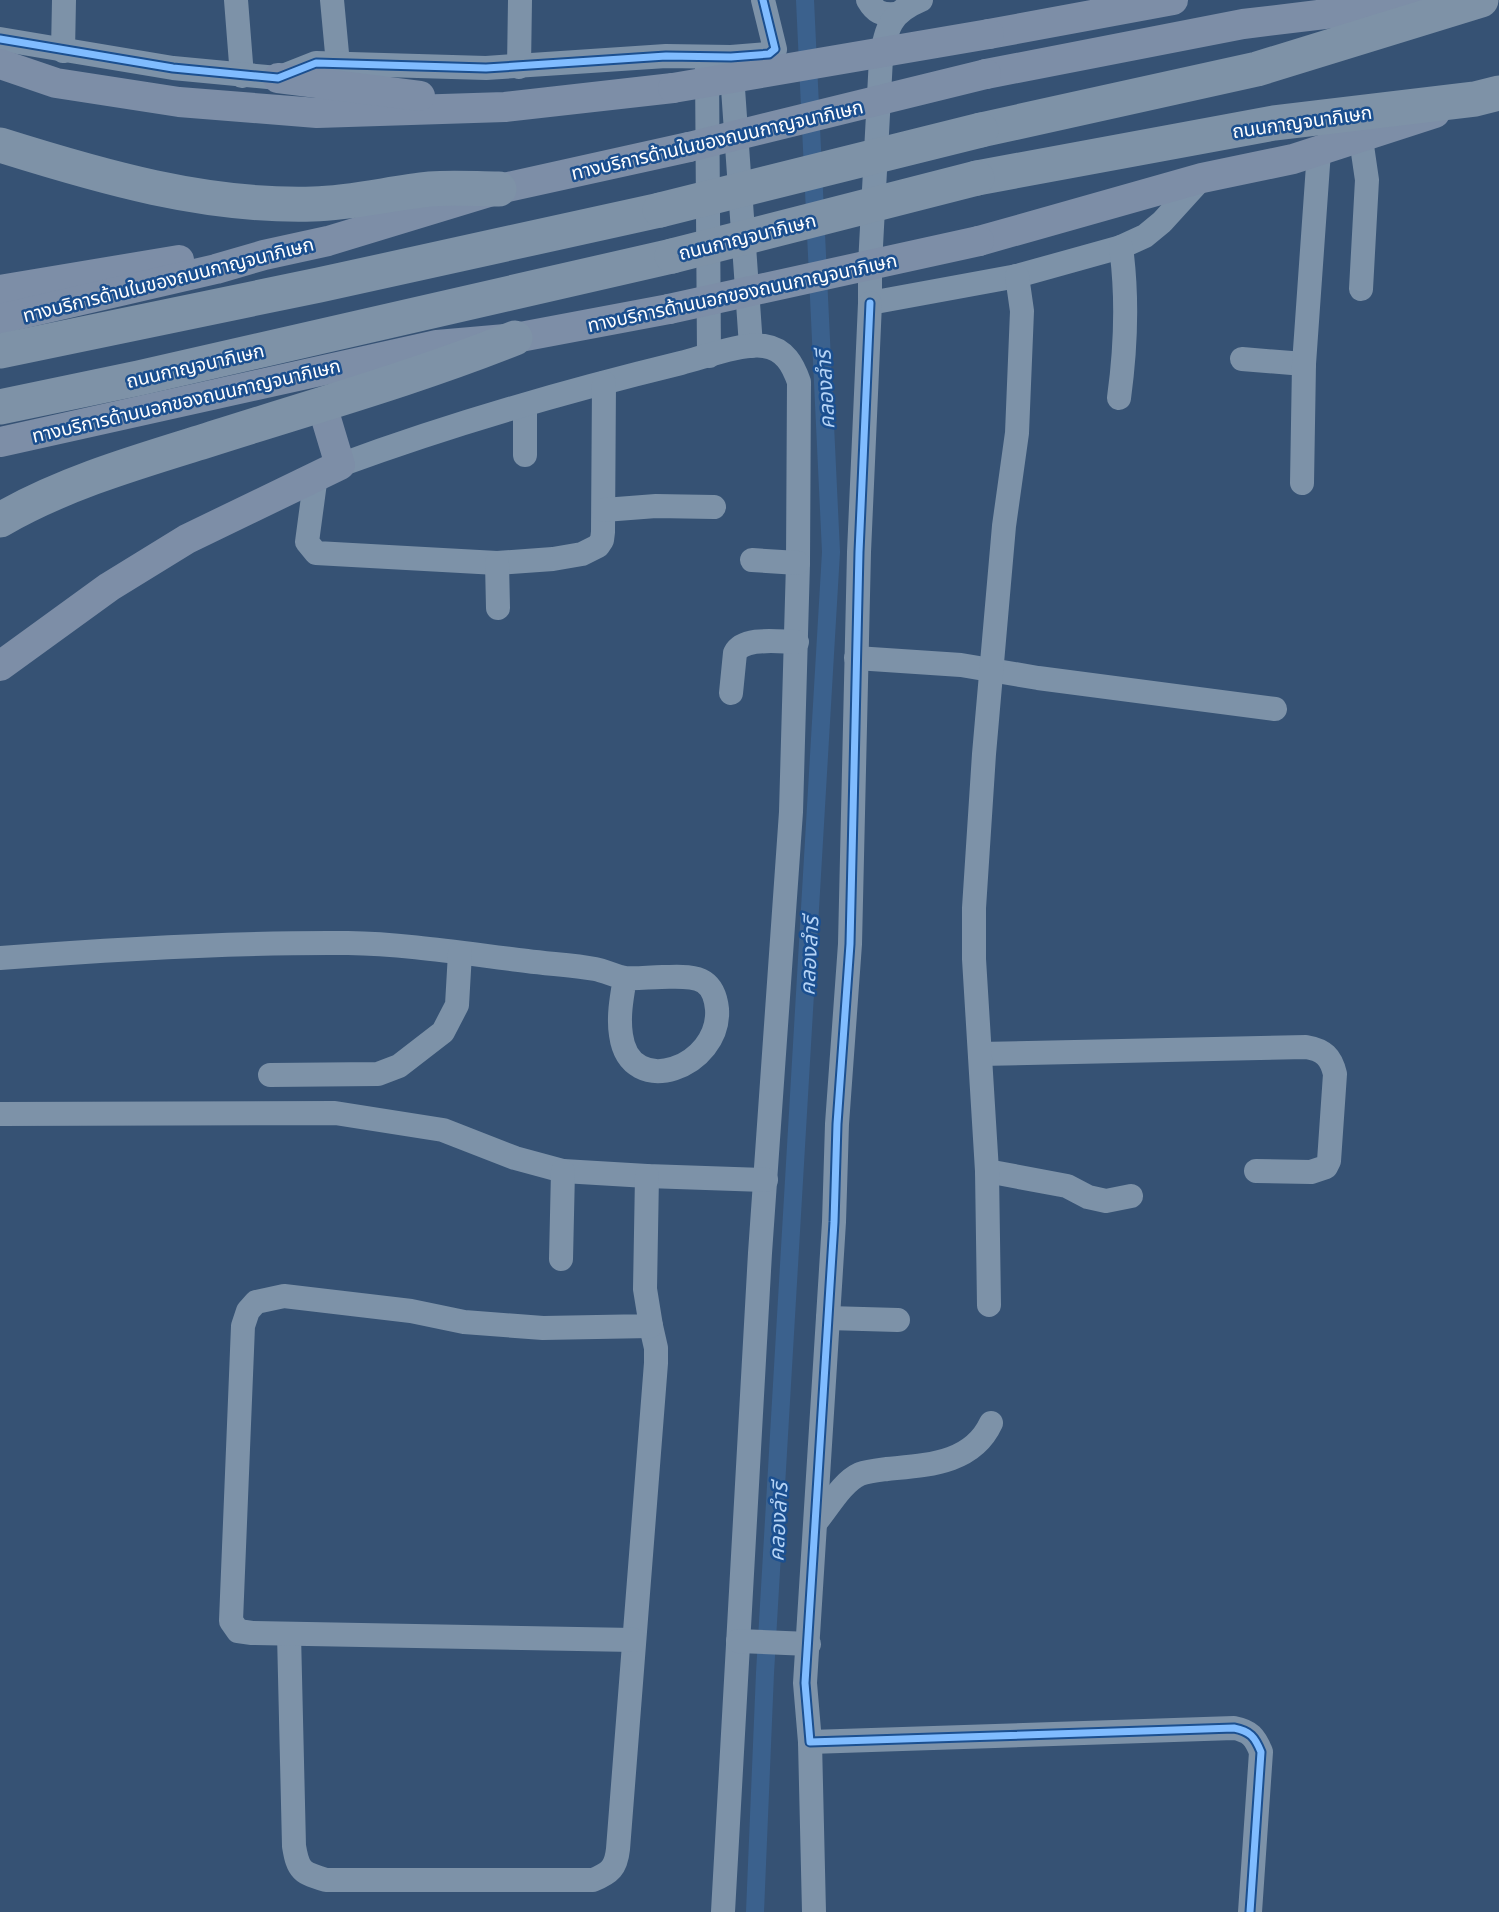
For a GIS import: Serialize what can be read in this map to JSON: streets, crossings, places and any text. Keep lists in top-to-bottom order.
{
  "streets": {
    "highway": ["ถนนกาญจนาภิเษก"],
    "main road": ["ทางบริการด้านในของถนนกาญจนาภิเษก", "ทางบริการด้านนอกของถนนกาญจนาภิเษก"]
  },
  "crossings": [
    ["ถนนกาญจนาภิเษก", "ทางบริการด้านนอกของถนนกาญจนาภิเษก"]
  ],
  "water": ["คลองลำรี"]
}
